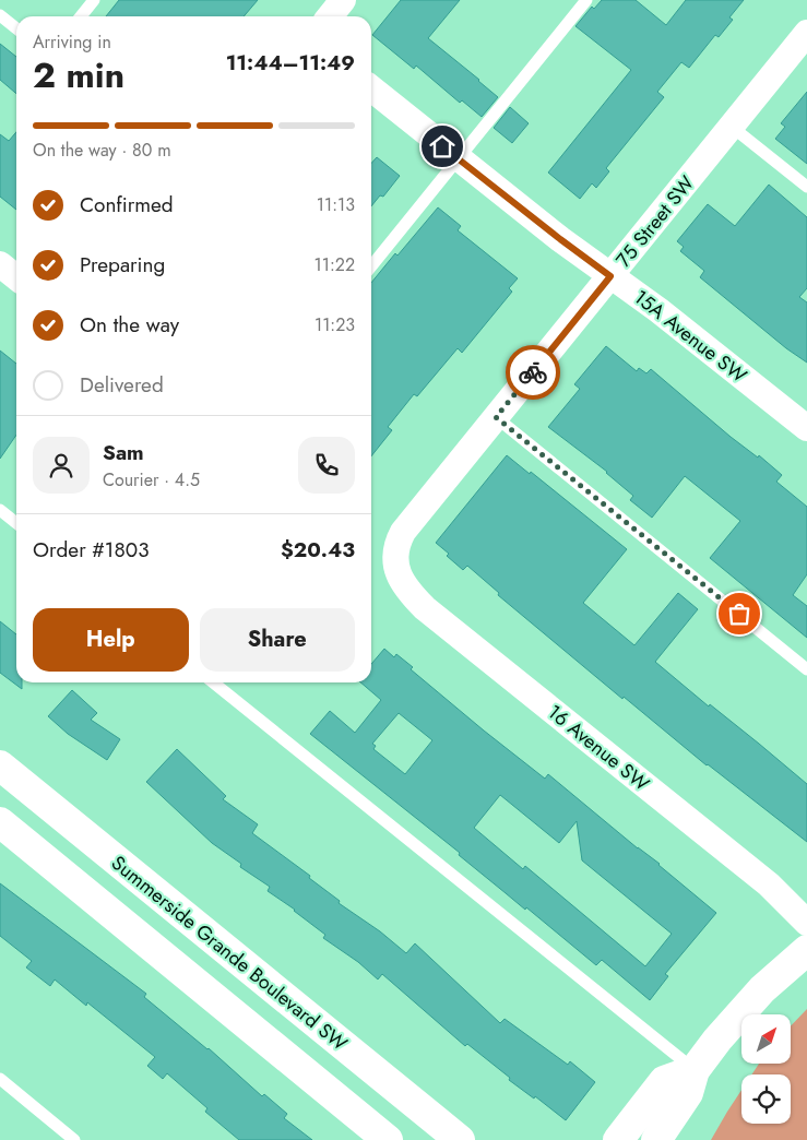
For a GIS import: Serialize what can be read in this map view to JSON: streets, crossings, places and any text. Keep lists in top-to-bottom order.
{
  "streets": {
    "street": [
      "75 Street SW",
      "15A Avenue SW",
      "16 Avenue SW",
      "Summerside Grande Boulevard SW"
    ]
  },
  "crossings": [
    ["75 Street SW", "15A Avenue SW"],
    ["75 Street SW", "16 Avenue SW"]
  ],
  "north": "top right",
  "page": {
    "heading": ["2 min", "Arriving in", "11:44–11:49"],
    "panel": [
      "Sam",
      "Courier · 4.5",
      "Order #1803",
      "$20.43"
    ],
    "bar": "On the way · 80 m",
    "list": [
      ["Confirmed", "11:13"],
      ["Preparing", "11:22"],
      ["On the way", "11:23"],
      "Delivered"
    ],
    "buttons": ["Help", "Share"]
  }
}
